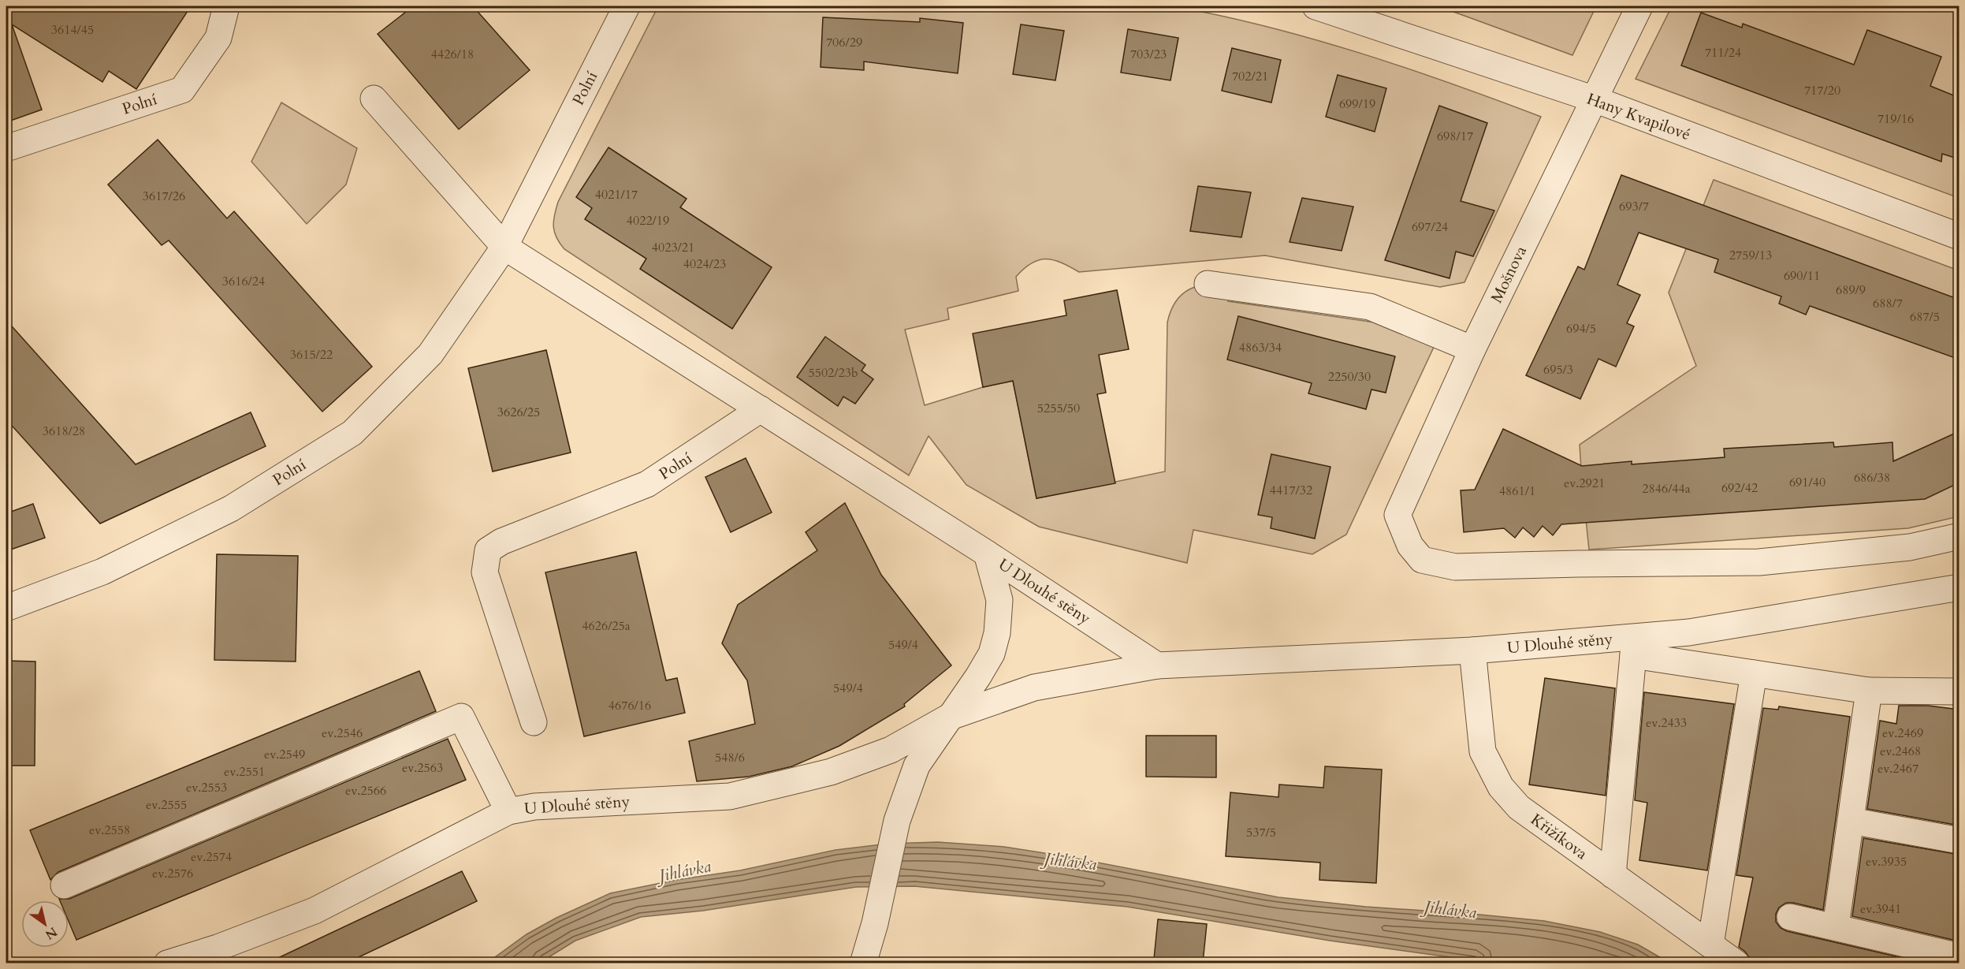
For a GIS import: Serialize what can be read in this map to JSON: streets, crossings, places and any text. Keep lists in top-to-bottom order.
{
  "streets": {
    "street": [
      "Polní",
      "Hany Kvapilové",
      "Mošnova",
      "U Dlouhé stěny",
      "Křižíkova"
    ]
  },
  "crossings": [
    ["Hany Kvapilové", "Mošnova"],
    ["U Dlouhé stěny", "Křižíkova"]
  ],
  "water": ["Jihlávka"],
  "house_numbers": [
    "3614/45",
    "706/29",
    "711/24",
    "4426/18",
    "703/23",
    "702/21",
    "717/20",
    "699/19",
    "719/16",
    "698/17",
    "4021/17",
    "3617/26",
    "693/7",
    "4022/19",
    "697/24",
    "4023/21",
    "2759/13",
    "4024/23",
    "690/11",
    "3616/24",
    "689/9",
    "688/7",
    "687/5",
    "694/5",
    "4863/34",
    "3615/22",
    "695/3",
    "5502/23b",
    "2250/30",
    "5255/50",
    "3626/25",
    "3618/28",
    "686/38",
    "691/40",
    "ev.2921",
    "692/42",
    "2846/44a",
    "4417/32",
    "4861/1",
    "4626/25a",
    "549/4",
    "549/4",
    "4676/16",
    "ev.2433",
    "ev.2546",
    "ev.2469",
    "ev.2468",
    "ev.2549",
    "548/6",
    "ev.2563",
    "ev.2467",
    "ev.2551",
    "ev.2553",
    "ev.2566",
    "ev.2555",
    "ev.2558",
    "537/5",
    "ev.2574",
    "ev.3935",
    "ev.2576",
    "ev.3941"
  ],
  "north": "bottom right"
}
